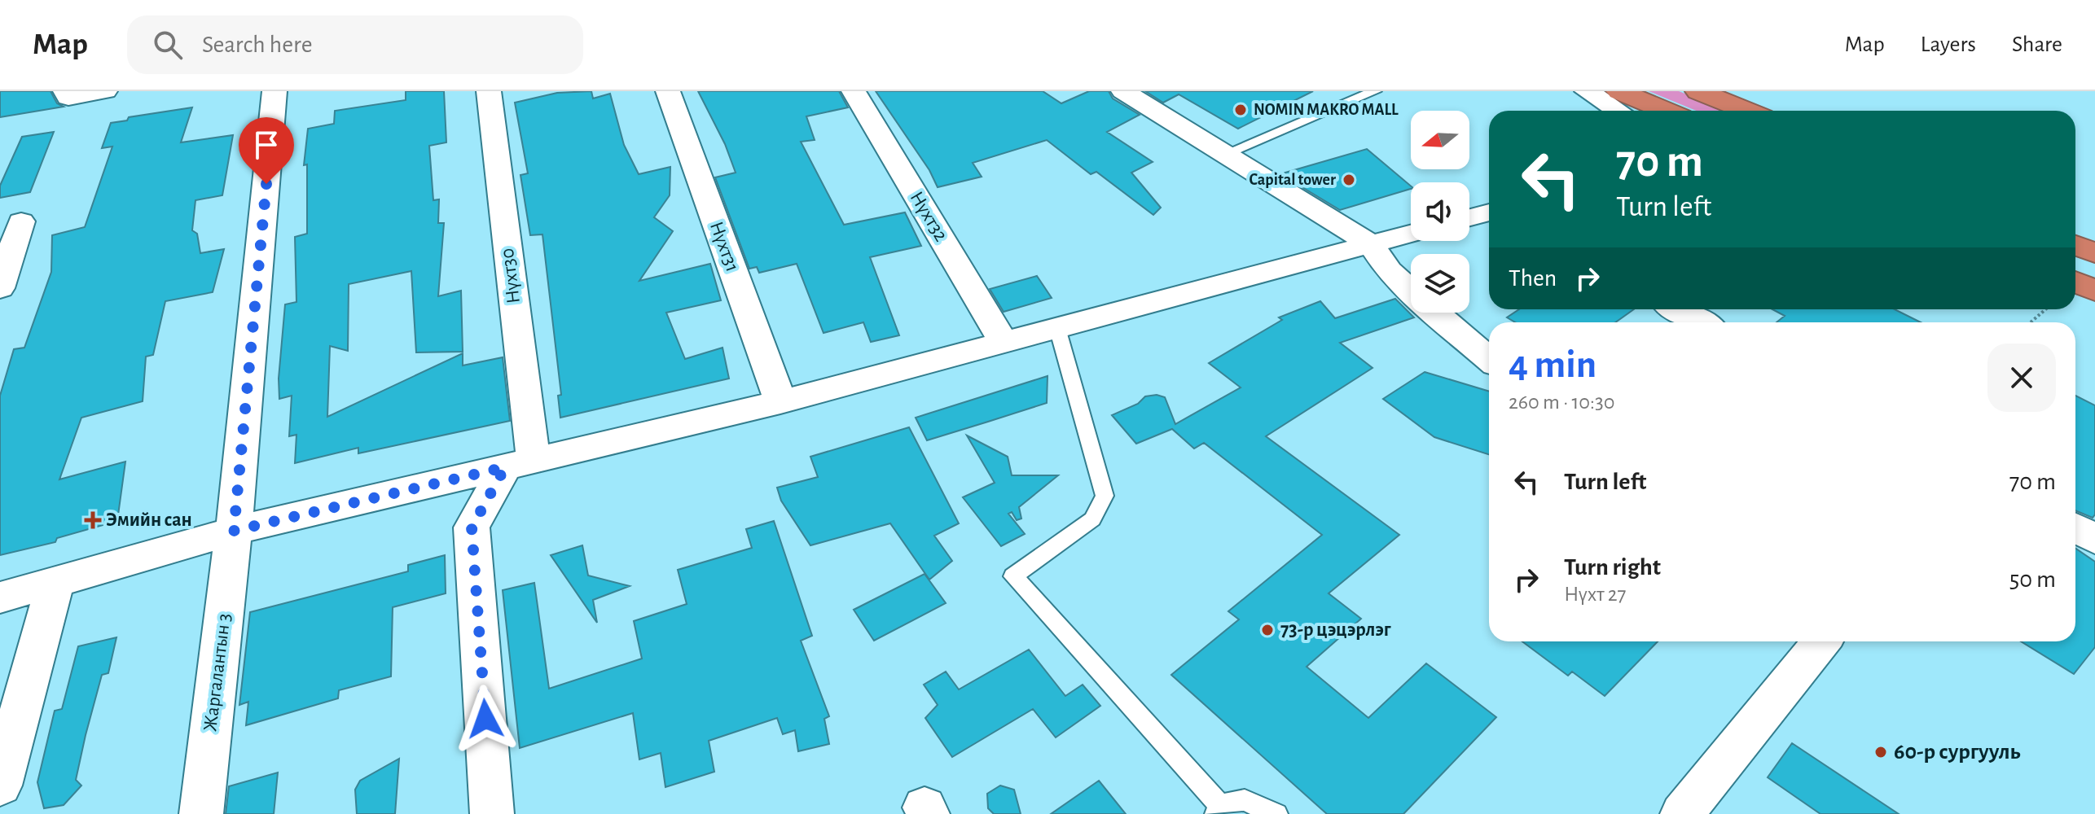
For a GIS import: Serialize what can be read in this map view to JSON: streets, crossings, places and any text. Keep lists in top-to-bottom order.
{
  "streets": {
    "street": [
      "Нүхт32",
      "Нүхт31",
      "Нүхт30",
      "Жаргалантын 3"
    ]
  },
  "places": {
    "other": [
      "NOMIN MAKRO MALL",
      "Capital tower",
      "73-р цэцэрлэг",
      "60-р сургууль"
    ],
    "health": ["Эмийн сан"]
  },
  "north": "left",
  "page": {
    "header": "Map",
    "search": "Search here",
    "nav": ["Map", "Layers", "Share"],
    "turn": ["70 m", "Turn left"],
    "then": "Then",
    "heading": ["4 min", "260 m · 10:30"],
    "list": [
      {
        "name": "Turn left",
        "value": "70 m"
      },
      {
        "name": "Turn right",
        "note": "Нүхт 27",
        "value": "50 m"
      }
    ]
  }
}
